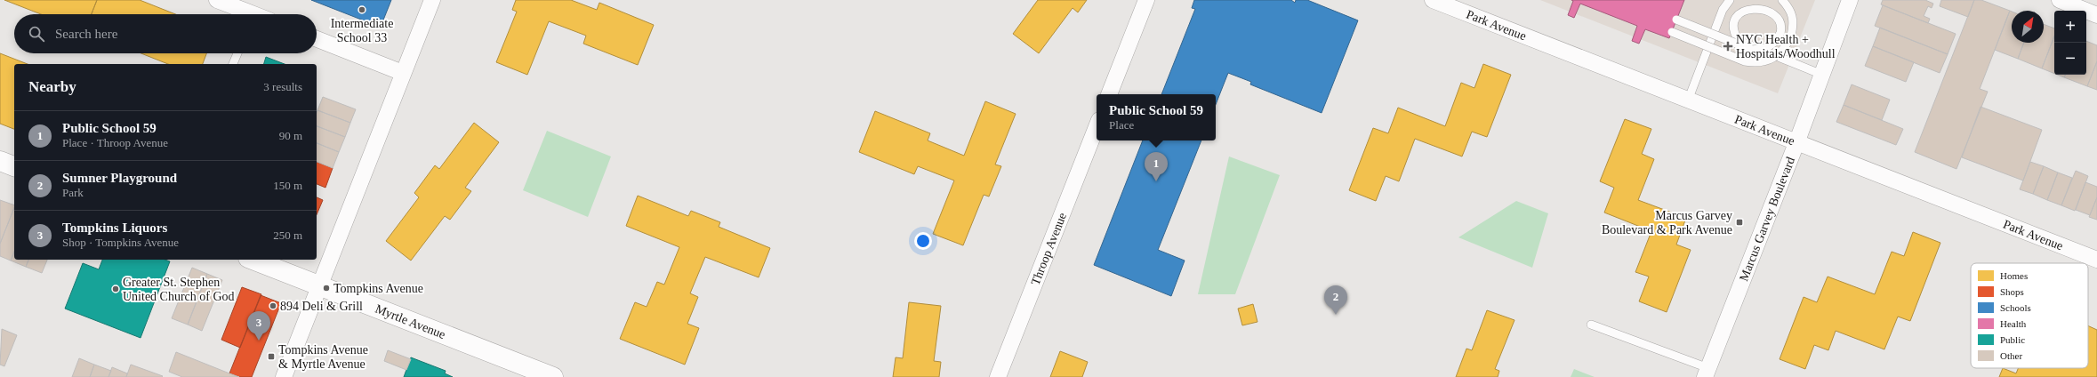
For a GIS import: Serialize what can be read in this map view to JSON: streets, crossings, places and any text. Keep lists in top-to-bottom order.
{
  "streets": {
    "main road": ["Myrtle Avenue"],
    "street": ["Park Avenue", "Marcus Garvey Boulevard", "Throop Avenue"]
  },
  "crossings": [
    ["Park Avenue", "Marcus Garvey Boulevard"]
  ],
  "places": {
    "other": [
      "Intermediate School 33",
      "Tompkins Avenue",
      "Greater St. Stephen United Church of God",
      "894 Deli & Grill"
    ],
    "health": ["NYC Health + Hospitals/Woodhull"],
    "transit": ["Marcus Garvey Boulevard & Park Avenue", "Tompkins Avenue & Myrtle Avenue"]
  },
  "legend": [
    "Homes",
    "Shops",
    "Schools",
    "Health",
    "Public",
    "Other"
  ],
  "north": "top right",
  "page": {
    "map_buttons": ["+", "−"],
    "search": "Search here",
    "heading": ["Nearby", "3 results"],
    "popup": ["Public School 59", "Place"],
    "list": [
      {
        "mark": "1",
        "name": "Public School 59",
        "note": "Place · Throop Avenue",
        "value": "90 m"
      },
      {
        "mark": "2",
        "name": "Sumner Playground",
        "note": "Park",
        "value": "150 m"
      },
      {
        "mark": "3",
        "name": "Tompkins Liquors",
        "note": "Shop · Tompkins Avenue",
        "value": "250 m"
      }
    ],
    "pins": ["1", "2", "3"]
  }
}
